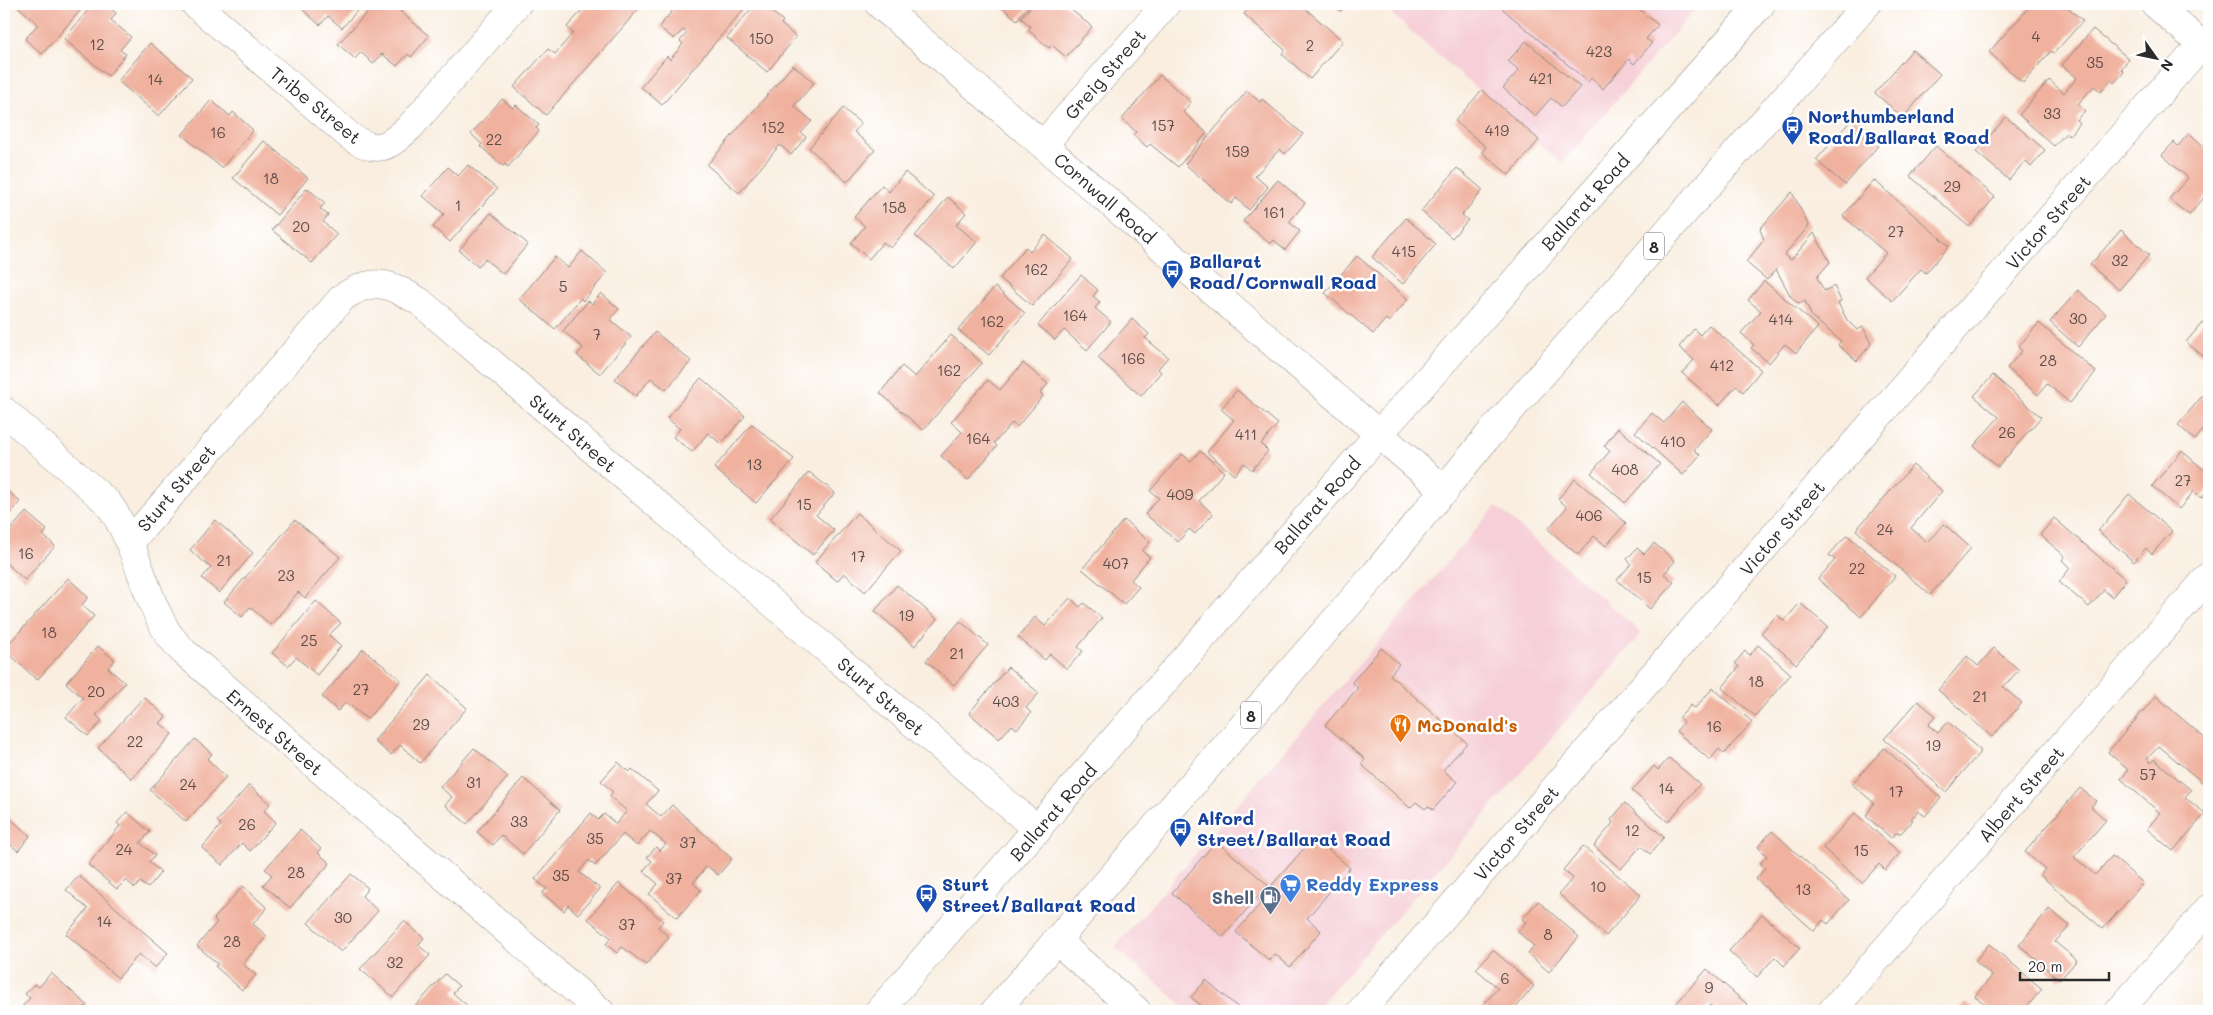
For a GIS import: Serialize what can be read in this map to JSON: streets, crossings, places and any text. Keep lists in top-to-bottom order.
{
  "streets": {
    "main road": [
      "Greig Street",
      "Tribe Street",
      "Cornwall Road",
      "Ballarat Road",
      "Victor Street",
      "8",
      "Sturt Street",
      "Ernest Street",
      "Albert Street"
    ]
  },
  "crossings": [
    ["Greig Street", "Cornwall Road"],
    ["Cornwall Road", "Ballarat Road"],
    ["Cornwall Road", "8"],
    ["Ballarat Road", "Sturt Street"],
    ["Sturt Street", "Ernest Street"]
  ],
  "places": {
    "bus stop": [
      "Northumberland Road/Ballarat Road",
      "Ballarat Road/Cornwall Road",
      "Alford Street/Ballarat Road",
      "Sturt Street/Ballarat Road"
    ],
    "restaurant": ["McDonald's"],
    "supermarket": ["Reddy Express"],
    "fuel station": ["Shell"]
  },
  "house_numbers": [
    "4",
    "150",
    "12",
    "2",
    "423",
    "35",
    "421",
    "14",
    "33",
    "157",
    "152",
    "419",
    "16",
    "22",
    "159",
    "18",
    "29",
    "1",
    "158",
    "161",
    "20",
    "27",
    "415",
    "32",
    "162",
    "5",
    "164",
    "30",
    "414",
    "162",
    "7",
    "166",
    "28",
    "412",
    "162",
    "26",
    "411",
    "164",
    "410",
    "13",
    "408",
    "27",
    "409",
    "15",
    "406",
    "24",
    "16",
    "17",
    "21",
    "407",
    "22",
    "23",
    "15",
    "19",
    "18",
    "25",
    "21",
    "18",
    "27",
    "20",
    "21",
    "403",
    "29",
    "16",
    "22",
    "19",
    "57",
    "31",
    "24",
    "14",
    "17",
    "33",
    "26",
    "12",
    "35",
    "37",
    "24",
    "15",
    "28",
    "35",
    "37",
    "10",
    "13",
    "30",
    "14",
    "37",
    "8",
    "28",
    "32",
    "6",
    "9"
  ],
  "scale_bar": "20 m",
  "north": "bottom right"
}
